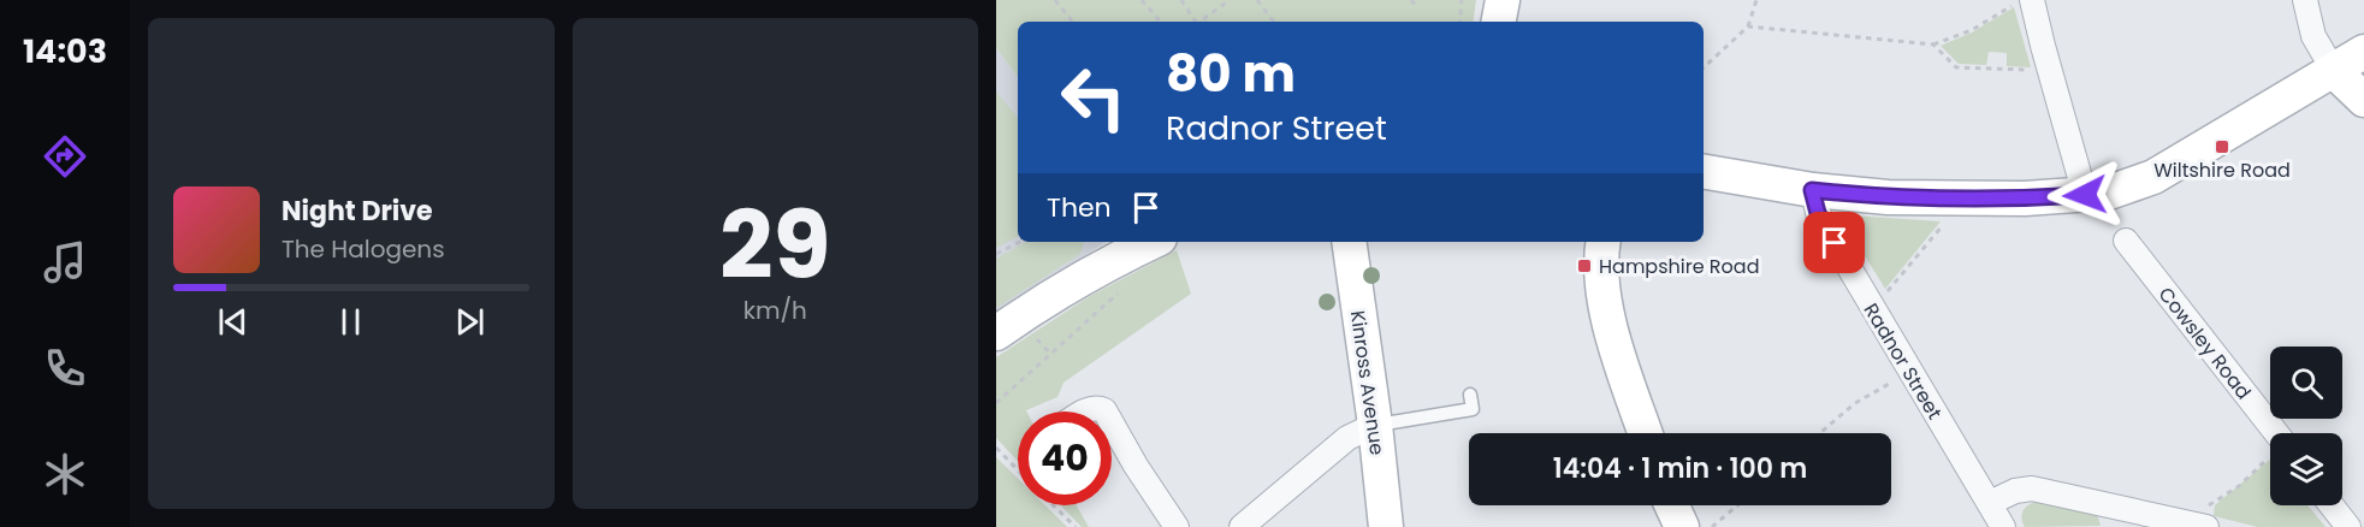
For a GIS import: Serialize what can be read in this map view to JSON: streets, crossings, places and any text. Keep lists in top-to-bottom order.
{
  "streets": {
    "street": ["Cowsley Road", "Radnor Street", "Kinross Avenue"]
  },
  "places": {
    "transit": ["Wiltshire Road", "Hampshire Road"]
  },
  "page": {
    "tabs": "14:03",
    "tile": ["29", "km/h"],
    "turn": ["80 m", "Radnor Street"],
    "then": "Then",
    "song": ["Night Drive", "The Halogens"],
    "limit": "40",
    "trip": "14:04 · 1 min · 100 m"
  }
}
